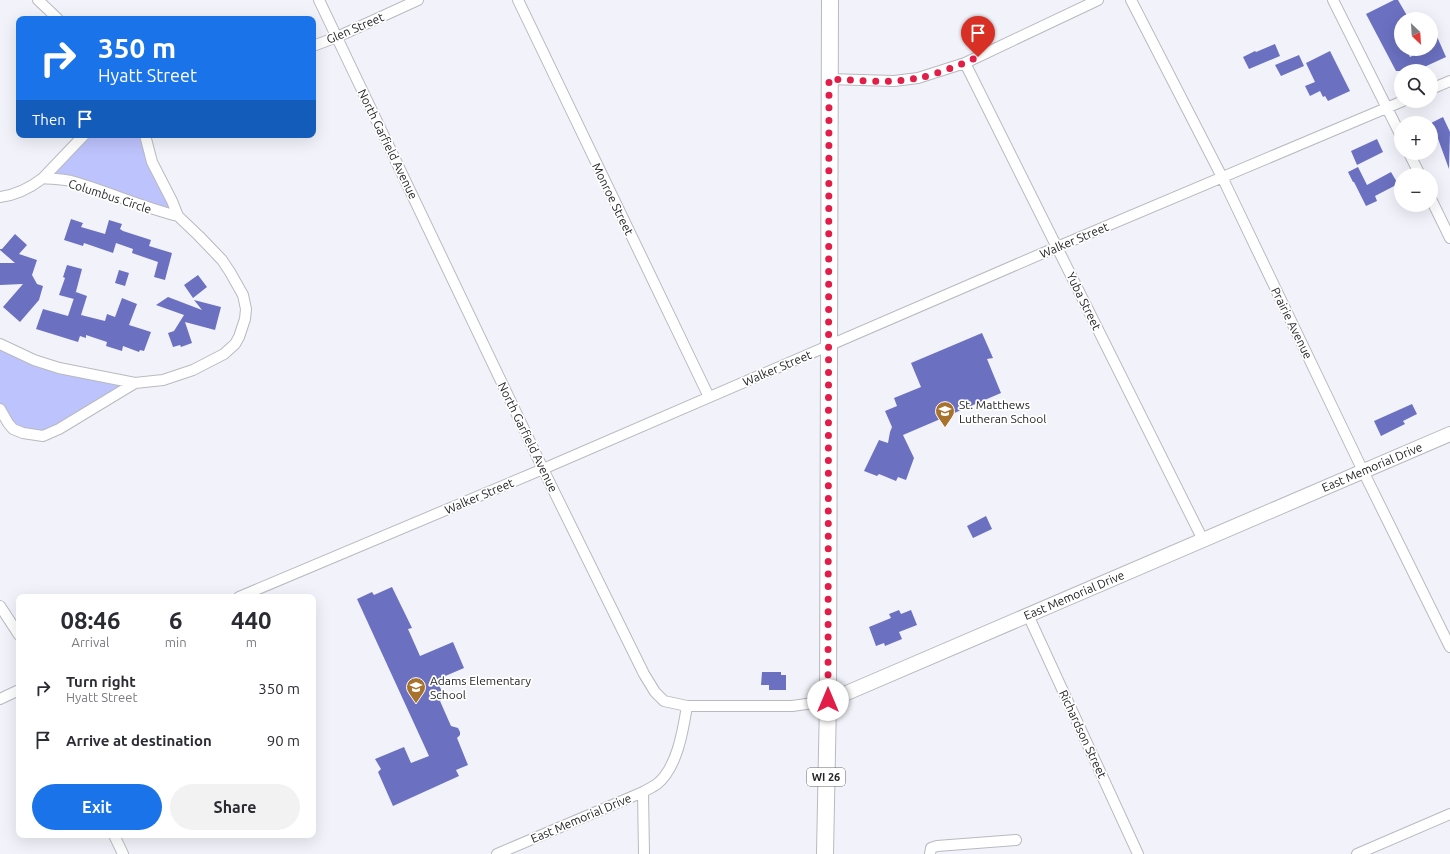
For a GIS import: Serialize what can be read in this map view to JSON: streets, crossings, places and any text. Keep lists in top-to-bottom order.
{
  "streets": {
    "main road": ["East Memorial Drive", "WI 26"],
    "street": [
      "Glen Street",
      "North Garfield Avenue",
      "Columbus Circle",
      "Monroe Street",
      "Walker Street",
      "Yuba Street",
      "Prairie Avenue",
      "Richardson Street"
    ]
  },
  "crossings": [
    ["Glen Street", "North Garfield Avenue"],
    ["North Garfield Avenue", "Walker Street"],
    ["North Garfield Avenue", "East Memorial Drive"],
    ["Monroe Street", "Walker Street"],
    ["Walker Street", "Yuba Street"],
    ["Walker Street", "Prairie Avenue"],
    ["Walker Street", "WI 26"],
    ["Yuba Street", "East Memorial Drive"],
    ["Prairie Avenue", "East Memorial Drive"],
    ["East Memorial Drive", "Richardson Street"],
    ["East Memorial Drive", "WI 26"]
  ],
  "places": {
    "school or university": ["St. Matthews Lutheran School", "Adams Elementary School"]
  },
  "north": "bottom right",
  "page": {
    "map_buttons": ["+", "−"],
    "turn": ["350 m", "Hyatt Street"],
    "then": "Then",
    "eta": [
      "08:46",
      "Arrival",
      "6",
      "min",
      "440",
      "m"
    ],
    "list": [
      {
        "name": "Turn right",
        "note": "Hyatt Street",
        "value": "350 m"
      },
      {
        "name": "Arrive at destination",
        "value": "90 m"
      }
    ],
    "buttons": ["Exit", "Share"]
  }
}
